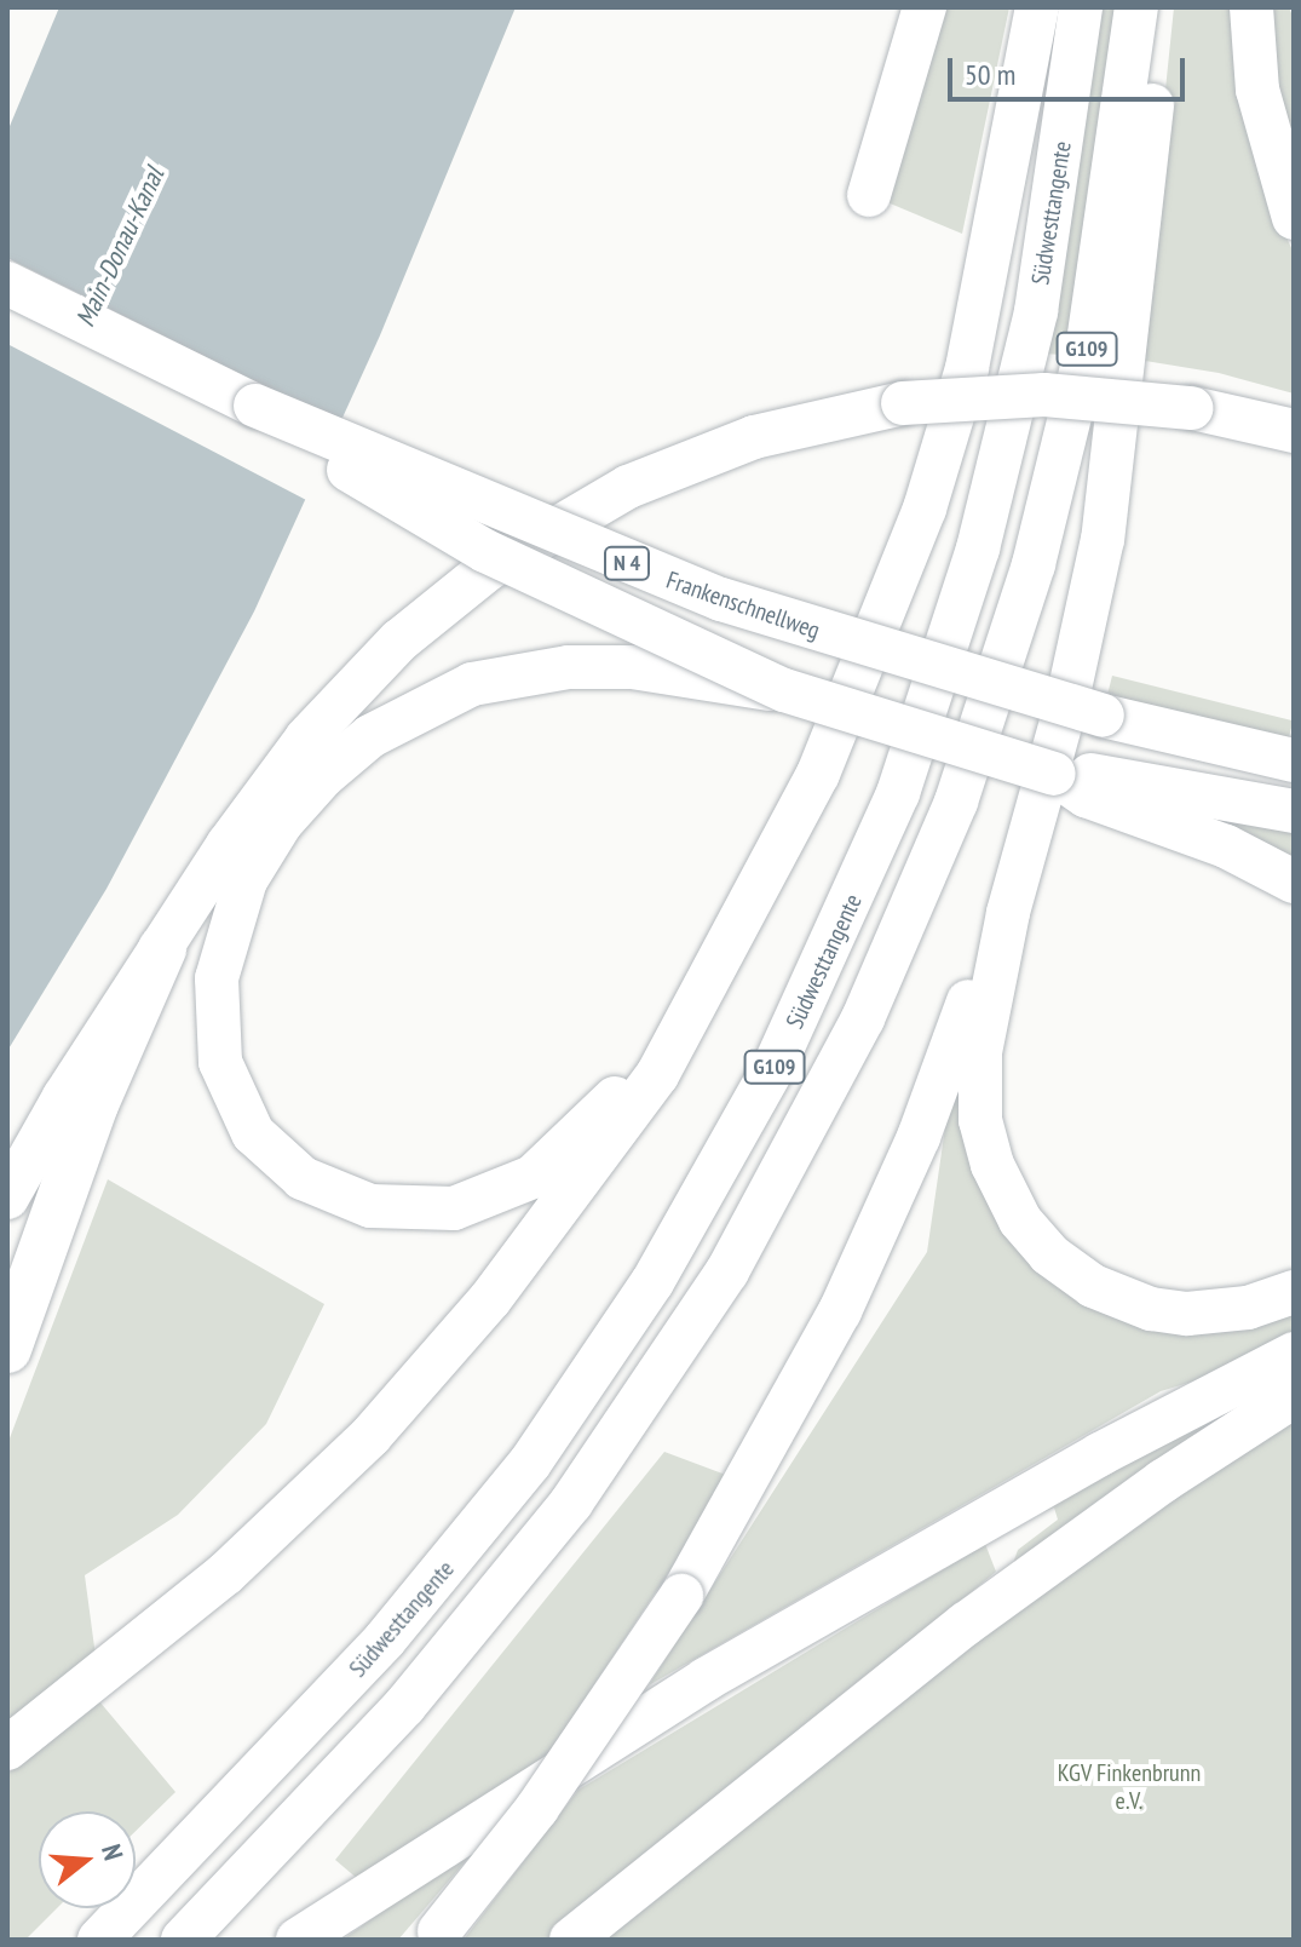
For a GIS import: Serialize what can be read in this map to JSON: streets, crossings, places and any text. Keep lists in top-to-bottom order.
{
  "streets": {
    "highway": [
      "Südwesttangente",
      "G109",
      "N 4",
      "Frankenschnellweg"
    ]
  },
  "water": ["Main-Donau-Kanal"],
  "parks": ["KGV Finkenbrunn e.V."],
  "scale_bar": "50 m",
  "north": "right"
}
